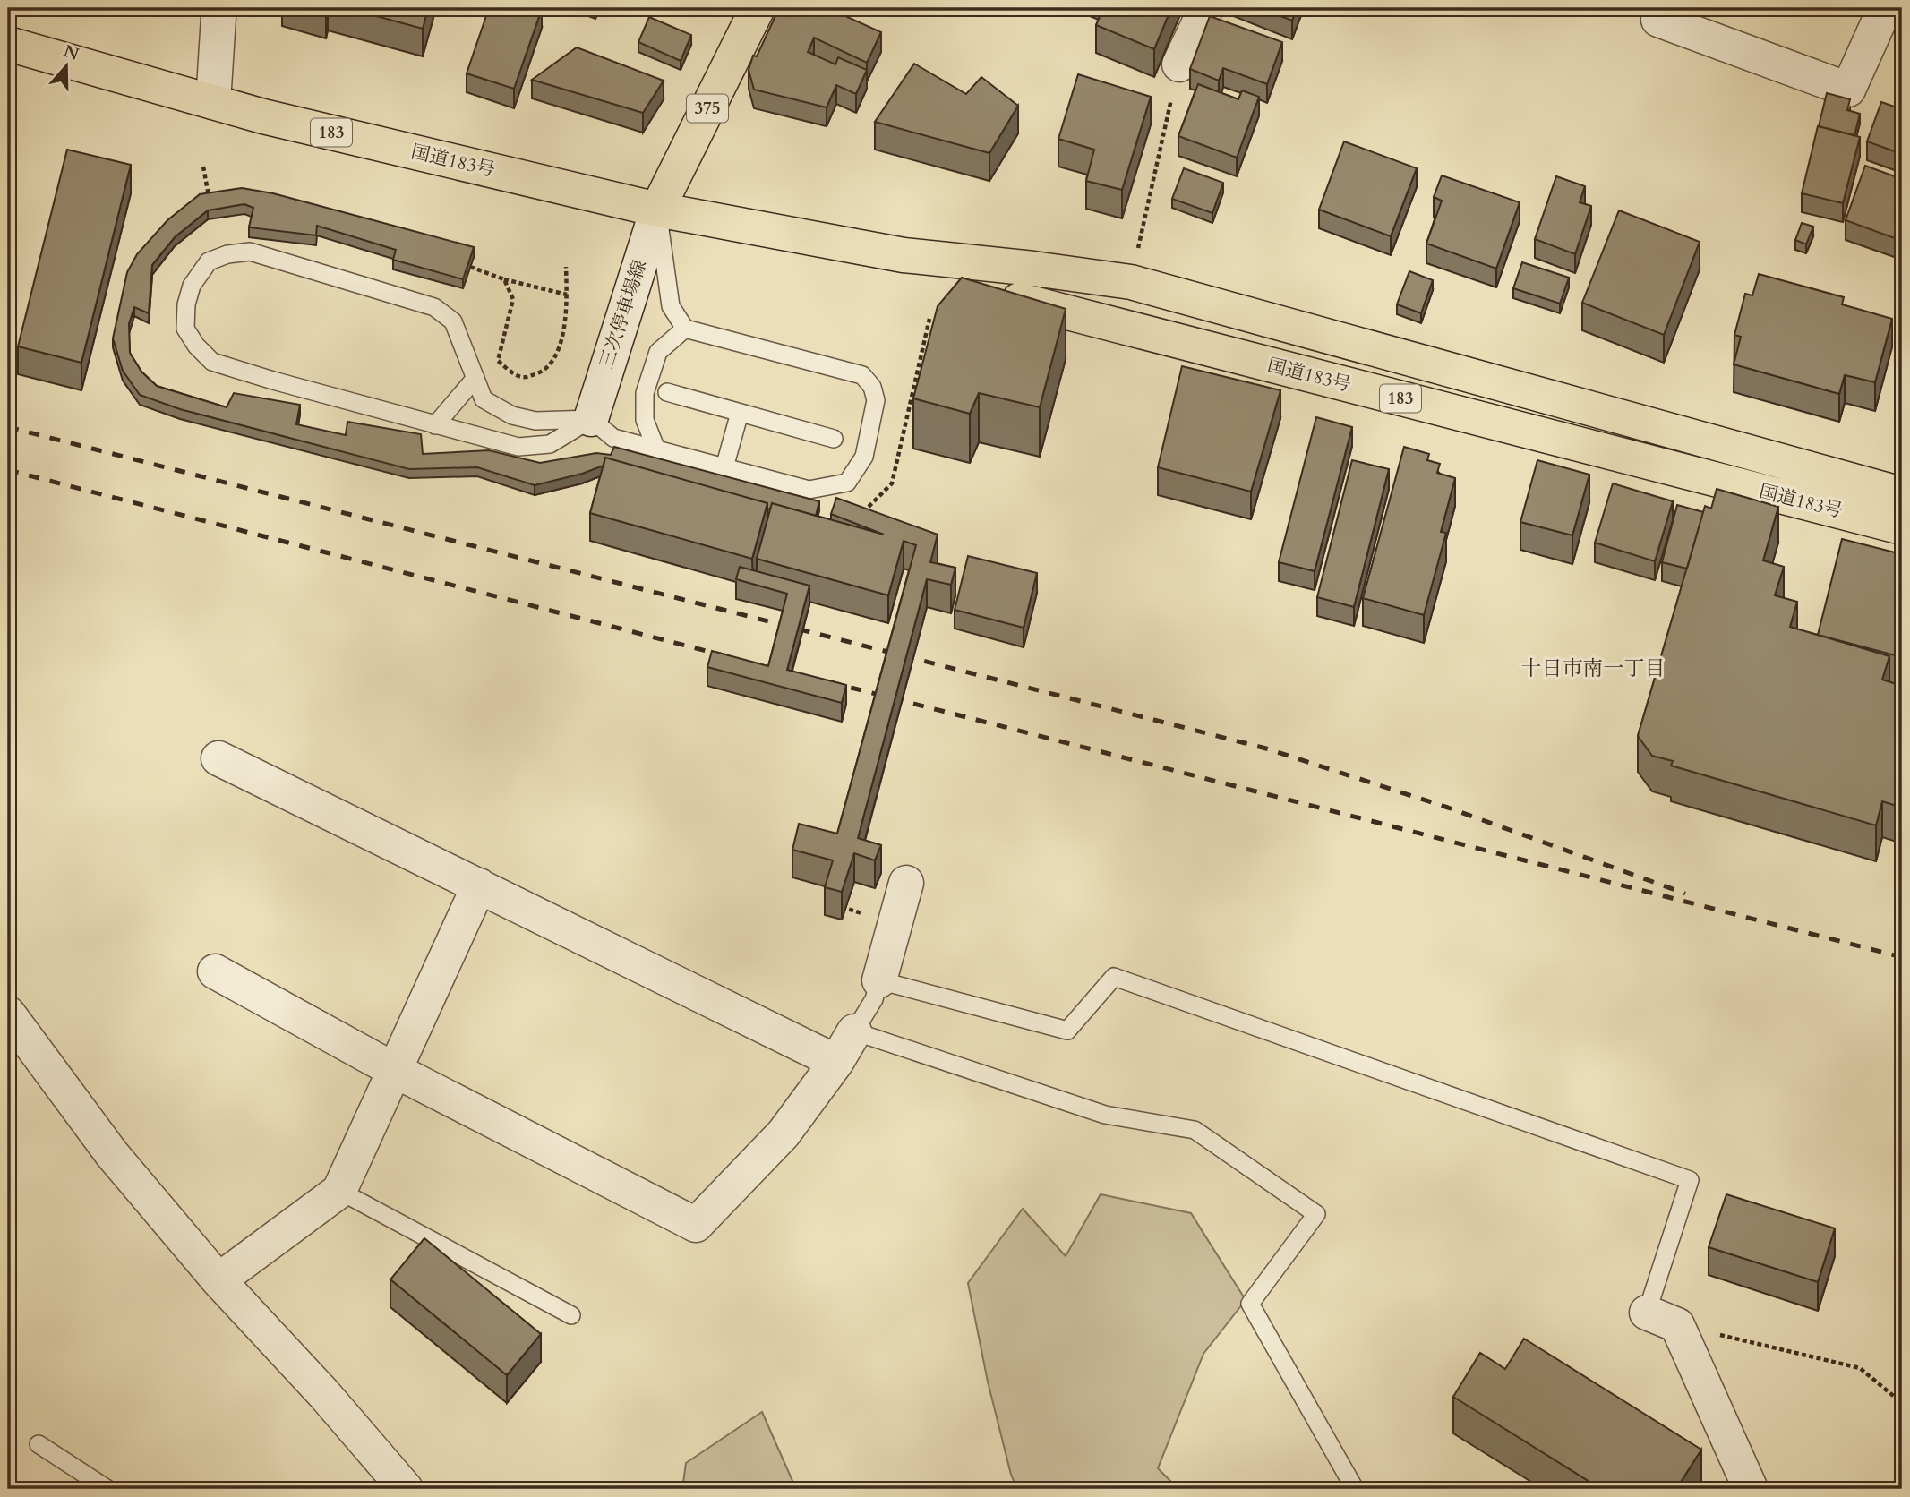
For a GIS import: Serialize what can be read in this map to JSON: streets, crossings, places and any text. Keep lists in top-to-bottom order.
{
  "streets": {
    "highway": ["375", "183", "国道183号"],
    "street": ["三次停車場線"]
  },
  "crossings": [
    ["375", "国道183号"],
    ["375", "三次停車場線"],
    ["国道183号", "三次停車場線"]
  ],
  "districts": ["十日市南一丁目"],
  "north": "top"
}
